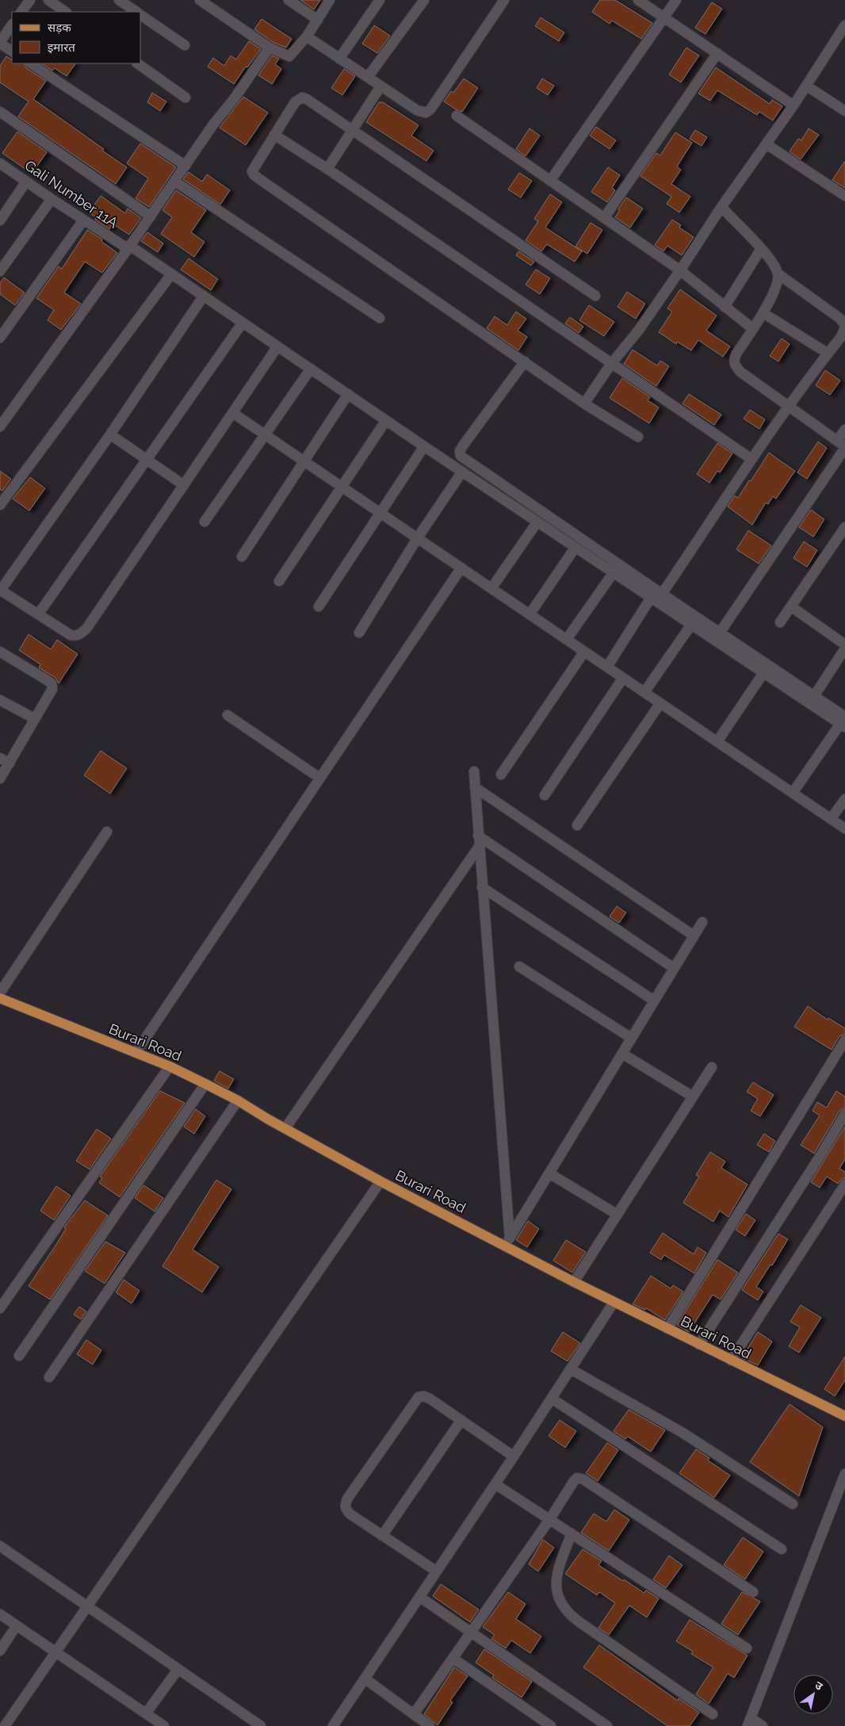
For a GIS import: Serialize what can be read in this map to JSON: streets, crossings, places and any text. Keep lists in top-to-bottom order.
{
  "streets": {
    "main road": ["Burari Road"],
    "street": ["Gali Number 11A"]
  },
  "legend": ["सड़क", "इमारत"],
  "north": "top right"
}
